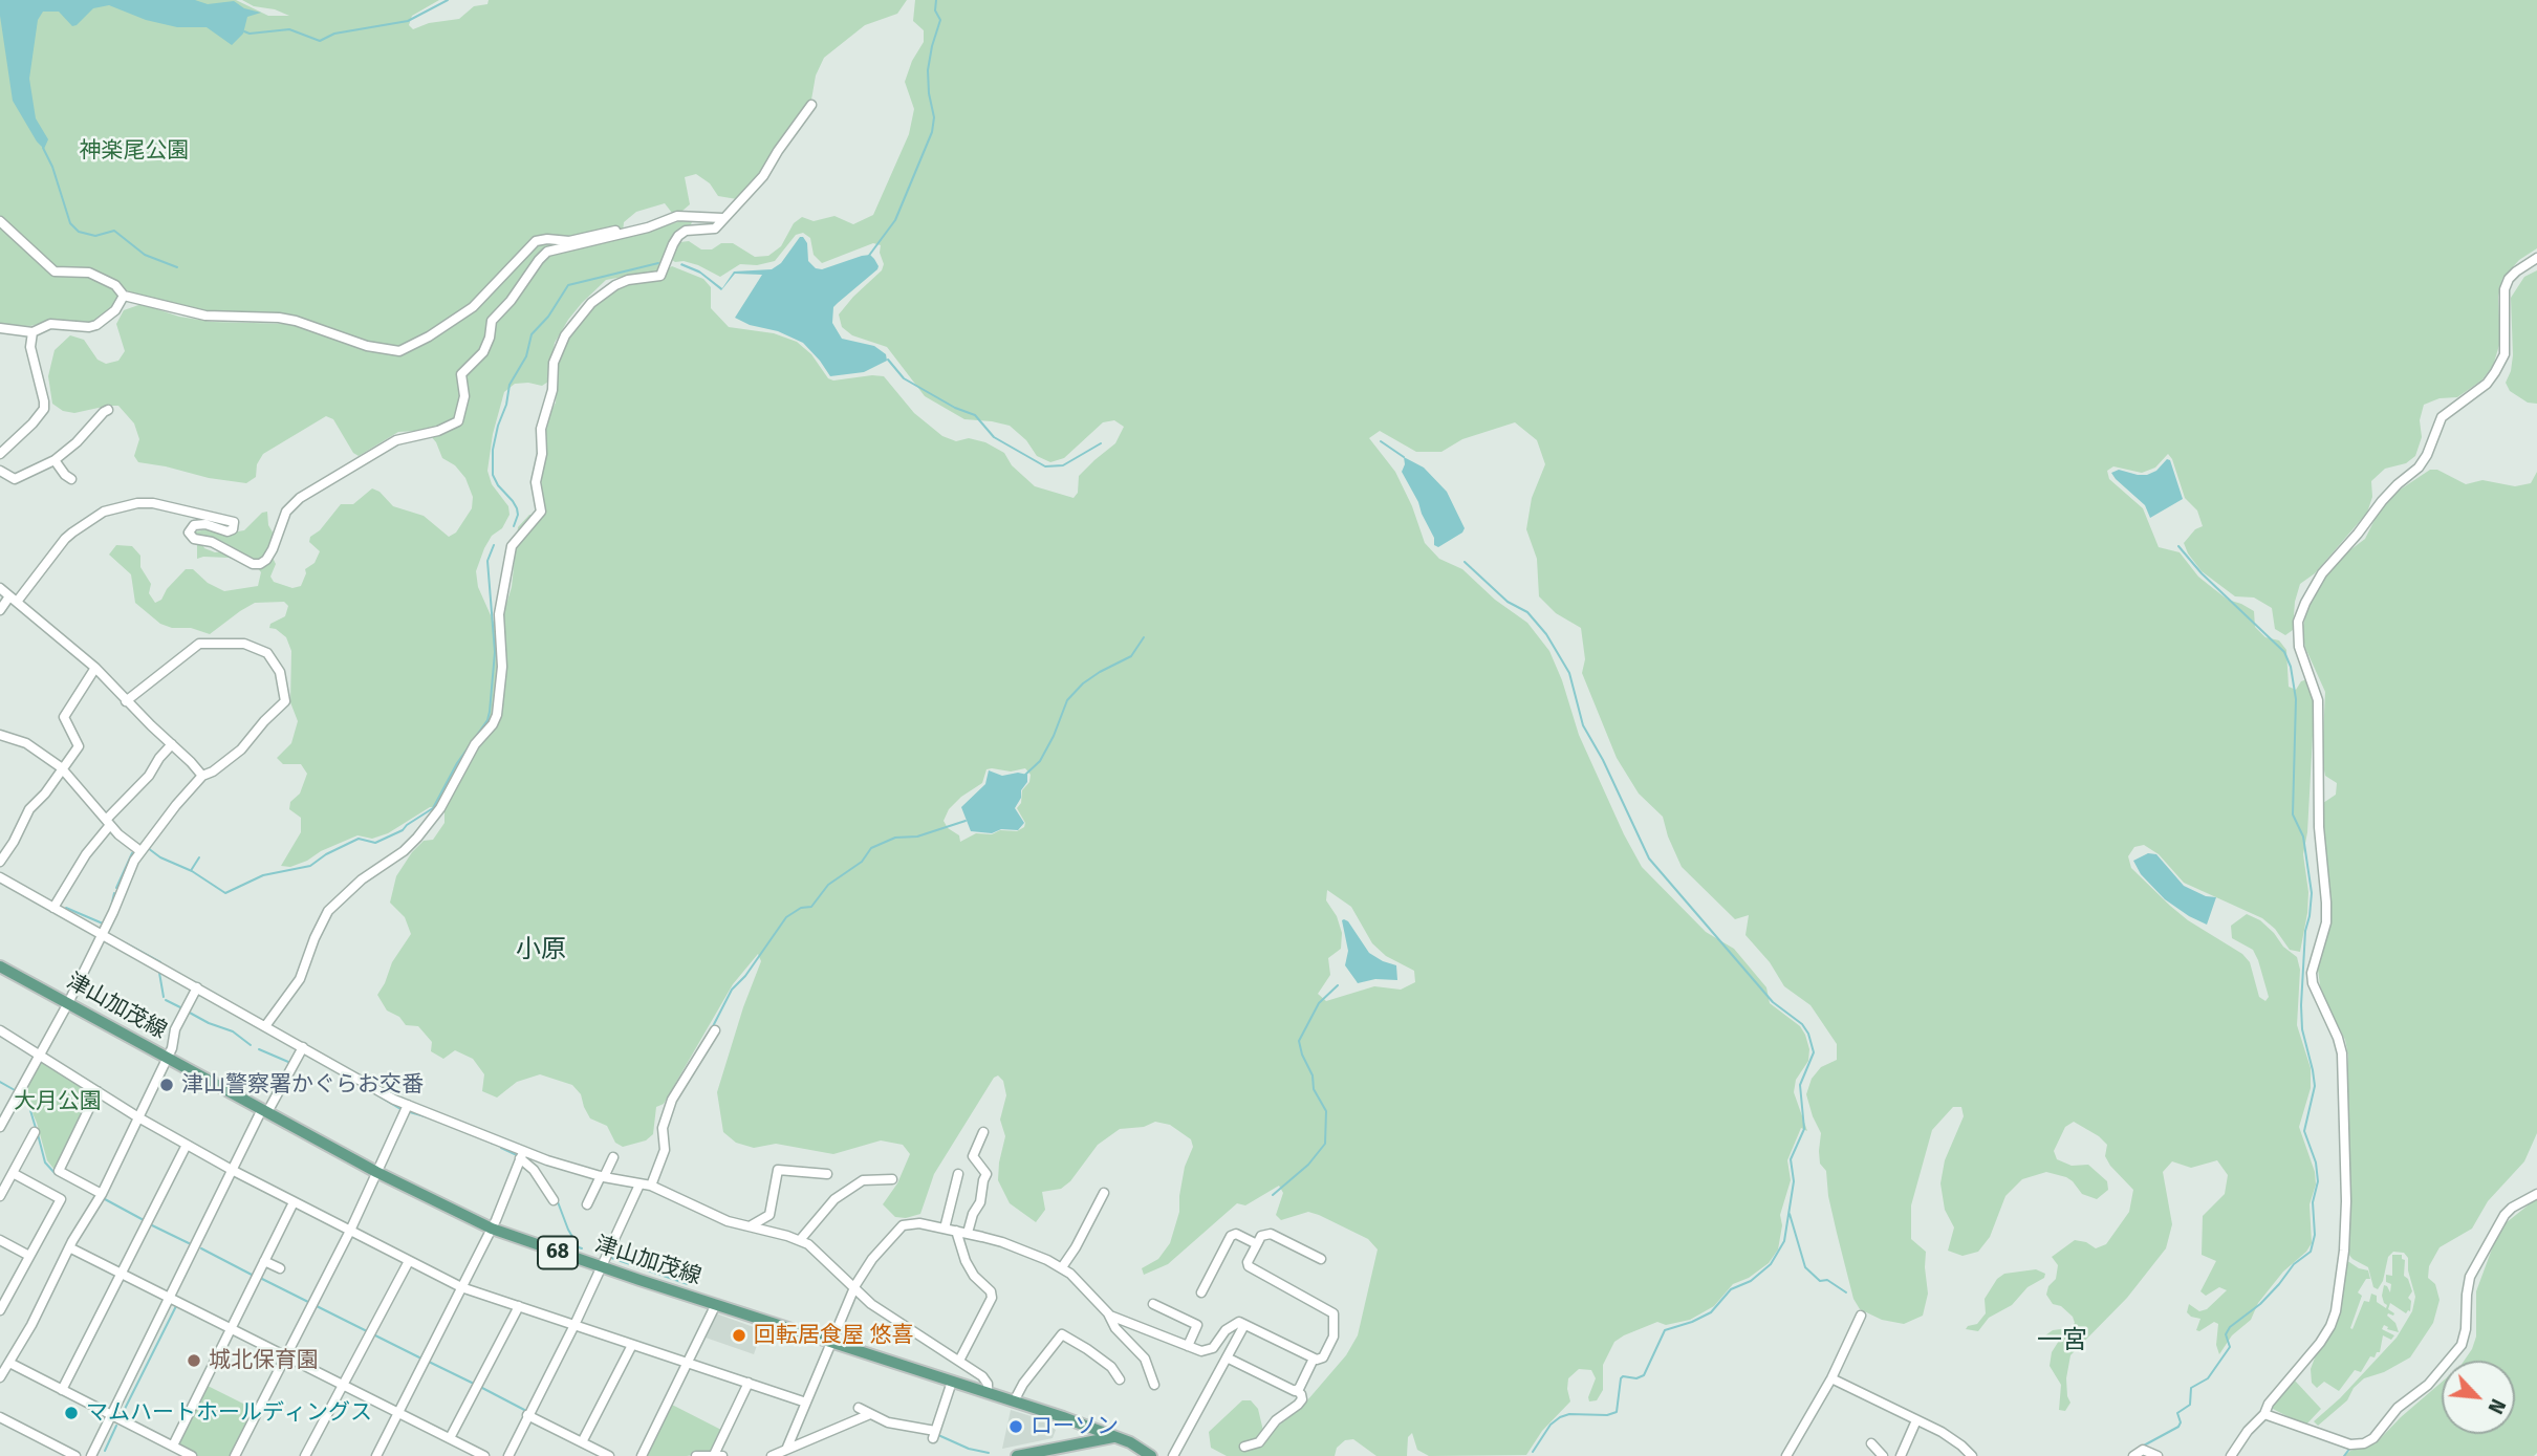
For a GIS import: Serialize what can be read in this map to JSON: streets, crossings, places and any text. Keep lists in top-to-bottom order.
{
  "streets": {
    "main road": ["津山加茂線", "68"]
  },
  "districts": ["小原", "一宮"],
  "parks": ["神楽尾公園", "大月公園"],
  "places": [
    "津山警察署かぐらお交番",
    "回転居食屋 悠喜",
    "城北保育園",
    "マムハートホールディングス",
    "ローソン"
  ],
  "north": "bottom right"
}
